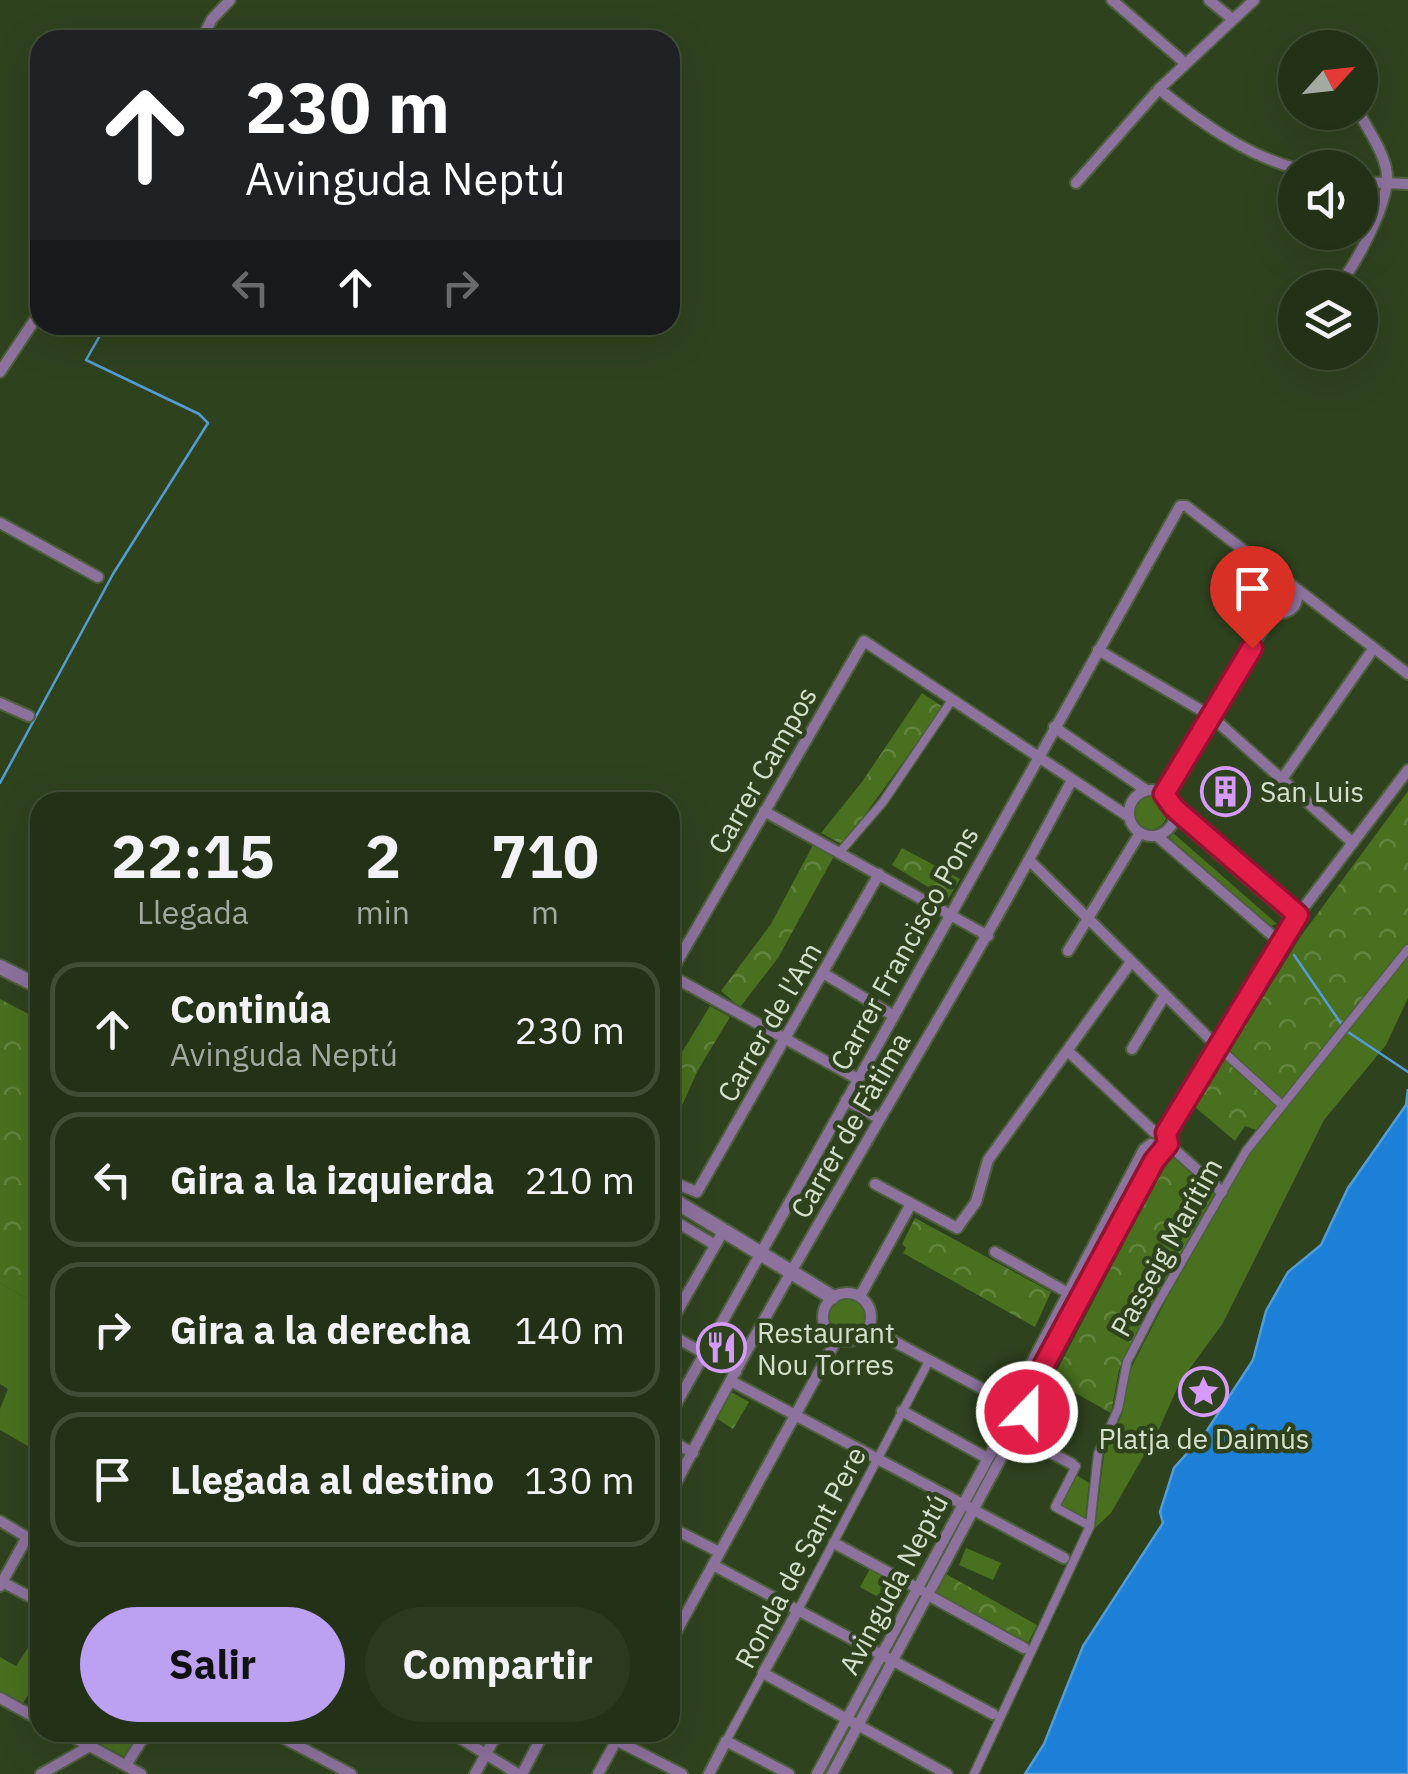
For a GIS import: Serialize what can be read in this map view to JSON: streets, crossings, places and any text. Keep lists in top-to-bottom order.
{
  "streets": {
    "street": [
      "Carrer Campos",
      "Carrer Francisco Pons",
      "Carrer de l'Am",
      "Carrer de Fàtima",
      "Passeig Marítim",
      "Ronda de Sant Pere",
      "Avinguda Neptú"
    ]
  },
  "places": {
    "building": ["San Luis"],
    "restaurant": ["Restaurant Nou Torres"],
    "place": ["Platja de Daimús"]
  },
  "north": "top right",
  "page": {
    "turn": ["230 m", "Avinguda Neptú"],
    "eta": [
      "22:15",
      "Llegada",
      "2",
      "min",
      "710",
      "m"
    ],
    "list": [
      {
        "name": "Continúa",
        "note": "Avinguda Neptú",
        "value": "230 m"
      },
      {
        "name": "Gira a la izquierda",
        "value": "210 m"
      },
      {
        "name": "Gira a la derecha",
        "value": "140 m"
      },
      {
        "name": "Llegada al destino",
        "value": "130 m"
      }
    ],
    "buttons": ["Salir", "Compartir"]
  }
}
